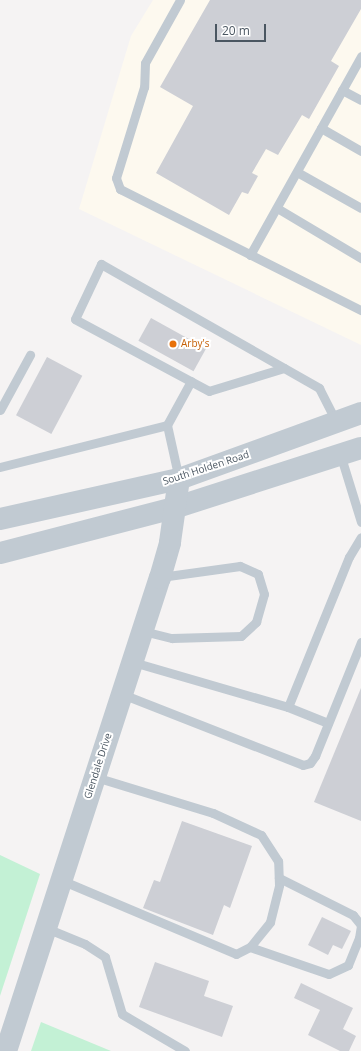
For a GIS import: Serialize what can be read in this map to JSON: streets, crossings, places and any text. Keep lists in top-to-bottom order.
{
  "streets": {
    "street": ["South Holden Road", "Glendale Drive"]
  },
  "crossings": [
    ["South Holden Road", "Glendale Drive"]
  ],
  "places": ["Arby's"],
  "scale_bar": "20 m"
}
